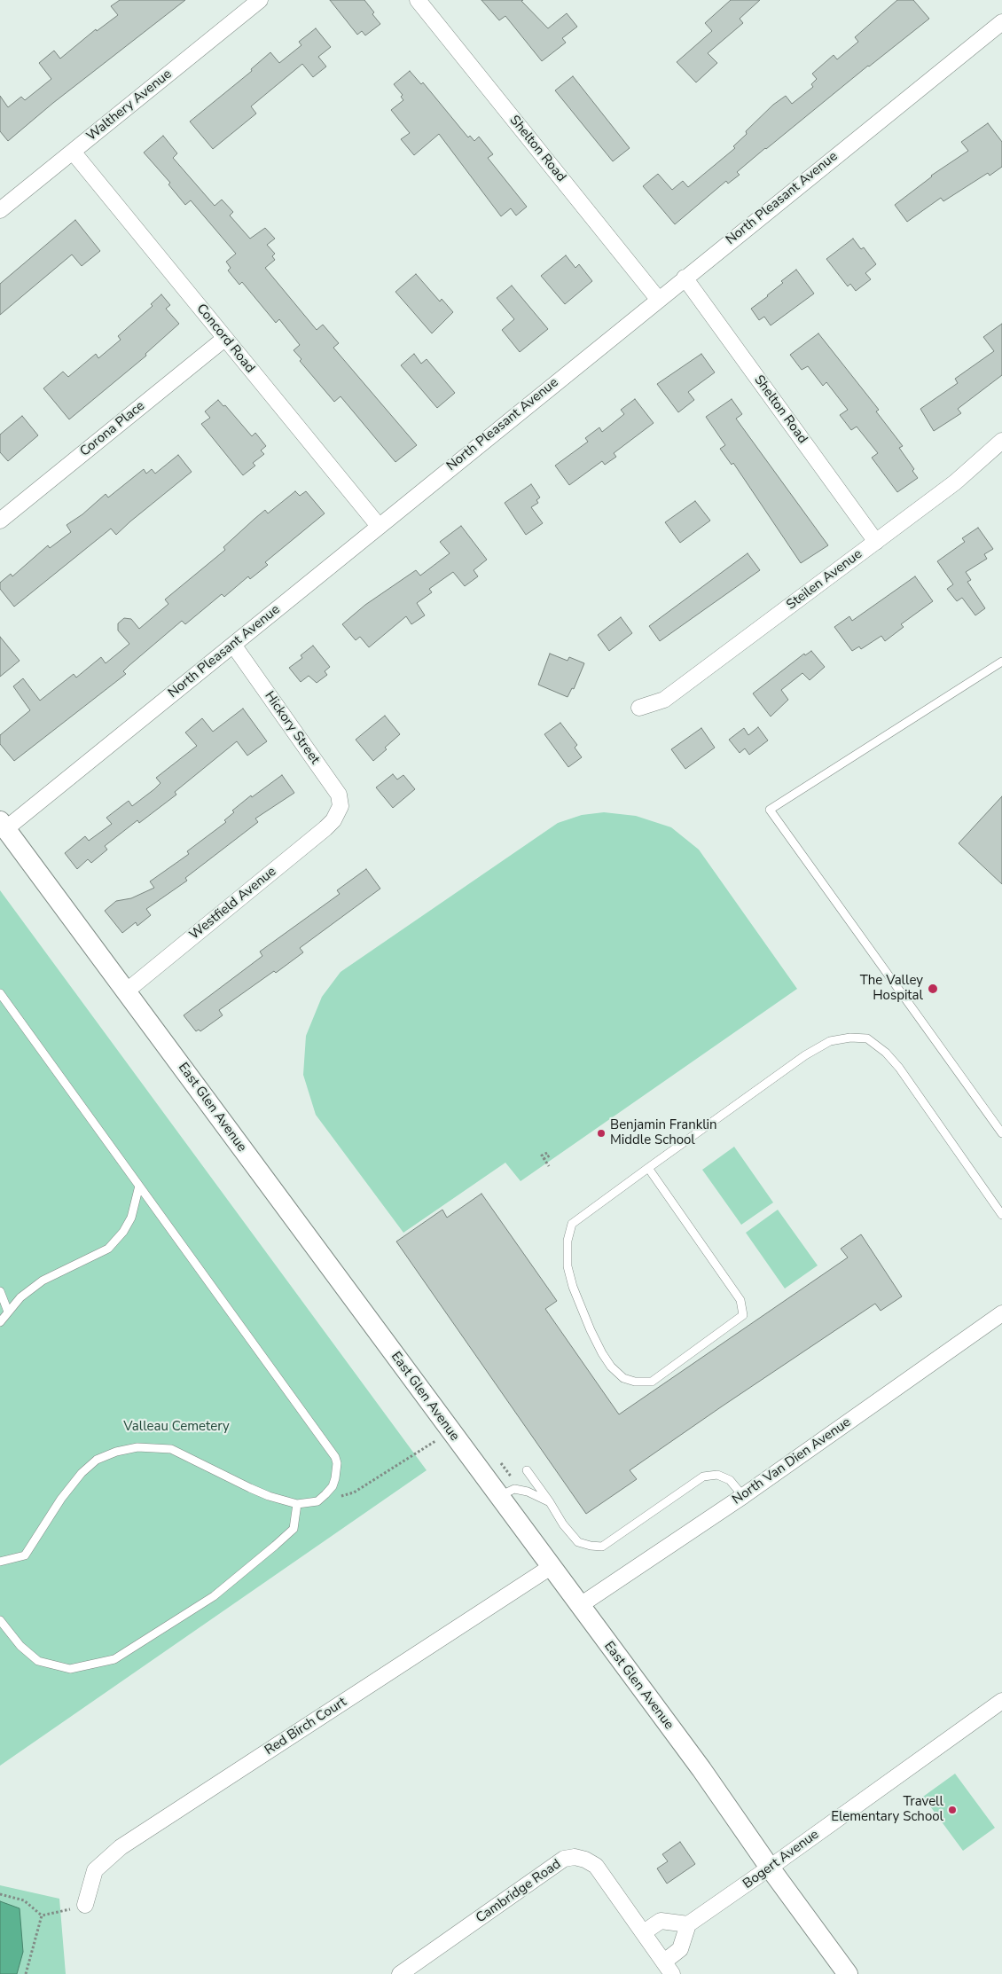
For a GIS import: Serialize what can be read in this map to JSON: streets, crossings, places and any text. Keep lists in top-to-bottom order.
{
  "streets": {
    "street": [
      "Walthery Avenue",
      "Shelton Road",
      "North Pleasant Avenue",
      "Concord Road",
      "Corona Place",
      "Steilen Avenue",
      "Hickory Street",
      "Westfield Avenue",
      "East Glen Avenue",
      "North Van Dien Avenue",
      "Red Birch Court",
      "Bogert Avenue",
      "Cambridge Road"
    ]
  },
  "crossings": [
    ["Walthery Avenue", "Concord Road"],
    ["Shelton Road", "North Pleasant Avenue"],
    ["Shelton Road", "Steilen Avenue"],
    ["North Pleasant Avenue", "Concord Road"],
    ["North Pleasant Avenue", "Hickory Street"],
    ["North Pleasant Avenue", "East Glen Avenue"],
    ["Concord Road", "Corona Place"],
    ["Hickory Street", "Westfield Avenue"],
    ["Westfield Avenue", "East Glen Avenue"],
    ["East Glen Avenue", "North Van Dien Avenue"],
    ["East Glen Avenue", "Red Birch Court"],
    ["East Glen Avenue", "Bogert Avenue"]
  ],
  "parks": ["Valleau Cemetery"],
  "places": ["The Valley Hospital", "Benjamin Franklin Middle School", "Travell Elementary School"]
}
